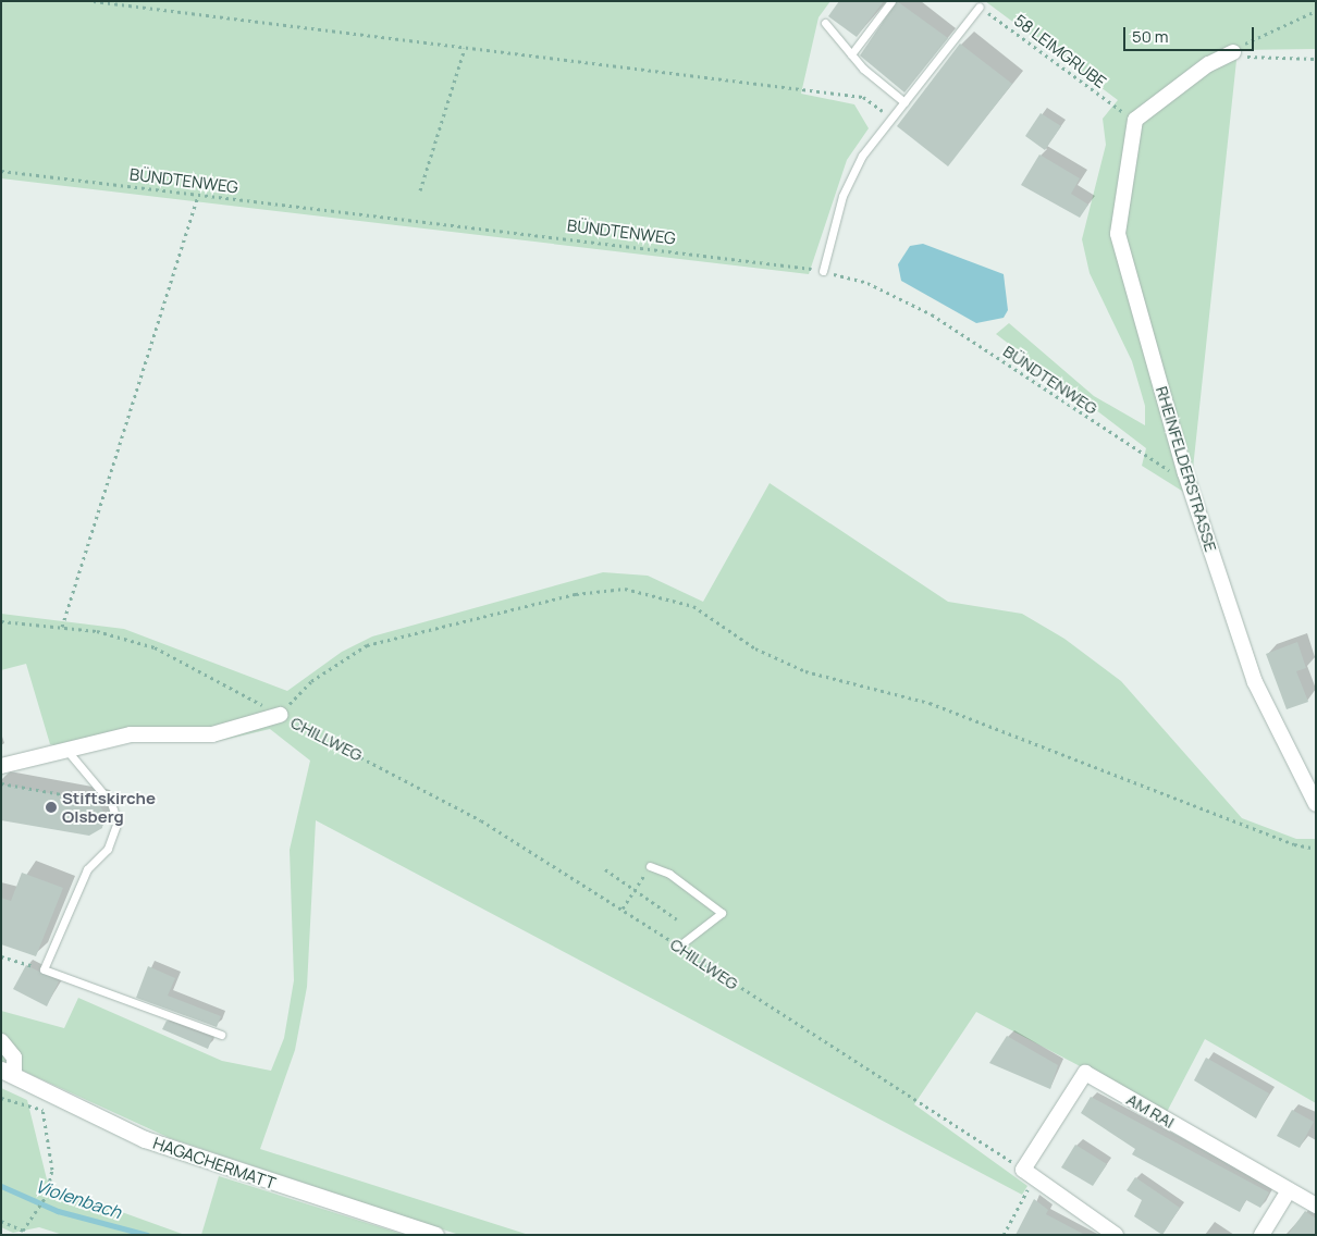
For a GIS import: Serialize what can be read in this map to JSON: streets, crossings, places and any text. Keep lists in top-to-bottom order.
{
  "streets": {
    "street": ["RHEINFELDERSTRASSE", "AM RAI", "HAGACHERMATT"],
    "path": ["58 LEIMGRUBE", "BÜNDTENWEG", "CHILLWEG"]
  },
  "crossings": [
    ["58 LEIMGRUBE", "RHEINFELDERSTRASSE"],
    ["BÜNDTENWEG", "RHEINFELDERSTRASSE"],
    ["CHILLWEG", "AM RAI"]
  ],
  "water": ["Violenbach"],
  "places": ["Stiftskirche Olsberg"],
  "scale_bar": "50 m"
}
